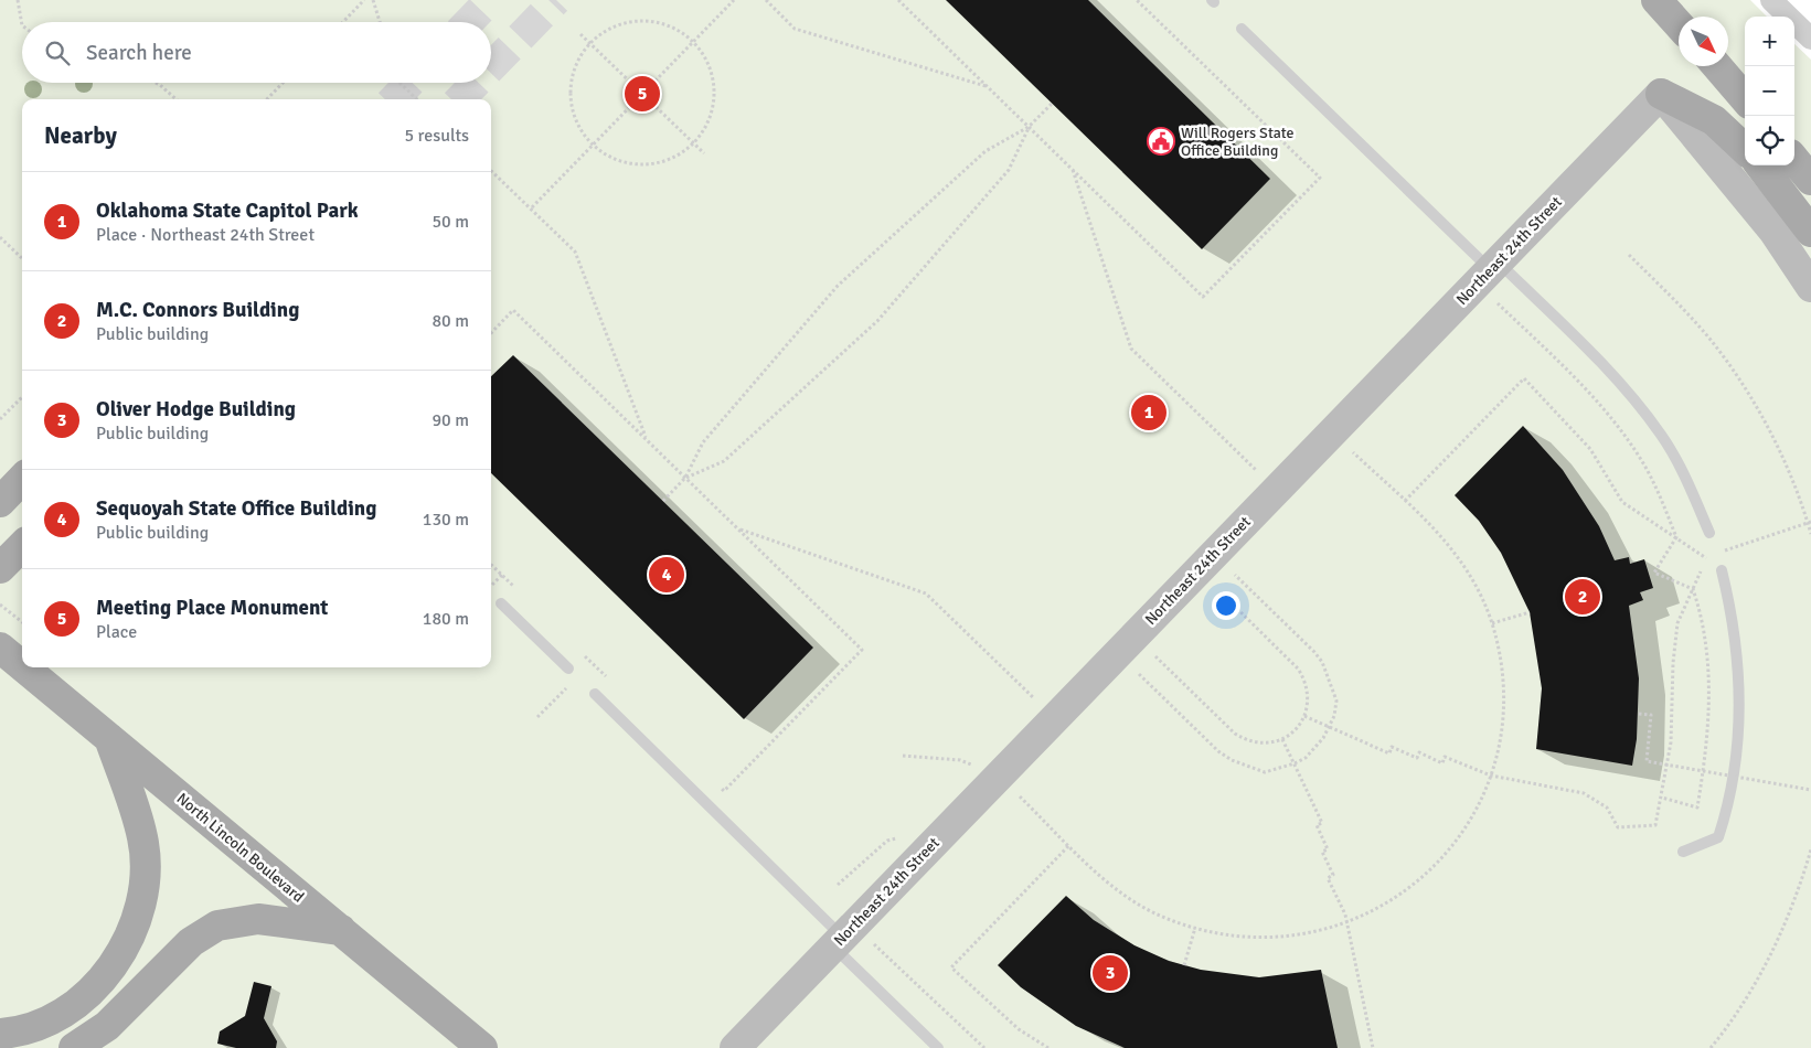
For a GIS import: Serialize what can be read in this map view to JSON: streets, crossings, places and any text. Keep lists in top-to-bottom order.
{
  "streets": {
    "main road": ["North Lincoln Boulevard"],
    "street": ["Northeast 24th Street"]
  },
  "places": {
    "public building": ["Will Rogers State Office Building"]
  },
  "north": "bottom right",
  "page": {
    "map_buttons": ["+", "−"],
    "search": "Search here",
    "pins": [
      "5",
      "1",
      "4",
      "2",
      "3"
    ],
    "heading": ["Nearby", "5 results"],
    "list": [
      {
        "mark": "1",
        "name": "Oklahoma State Capitol Park",
        "note": "Place · Northeast 24th Street",
        "value": "50 m"
      },
      {
        "mark": "2",
        "name": "M.C. Connors Building",
        "note": "Public building",
        "value": "80 m"
      },
      {
        "mark": "3",
        "name": "Oliver Hodge Building",
        "note": "Public building",
        "value": "90 m"
      },
      {
        "mark": "4",
        "name": "Sequoyah State Office Building",
        "note": "Public building",
        "value": "130 m"
      },
      {
        "mark": "5",
        "name": "Meeting Place Monument",
        "note": "Place",
        "value": "180 m"
      }
    ]
  }
}
